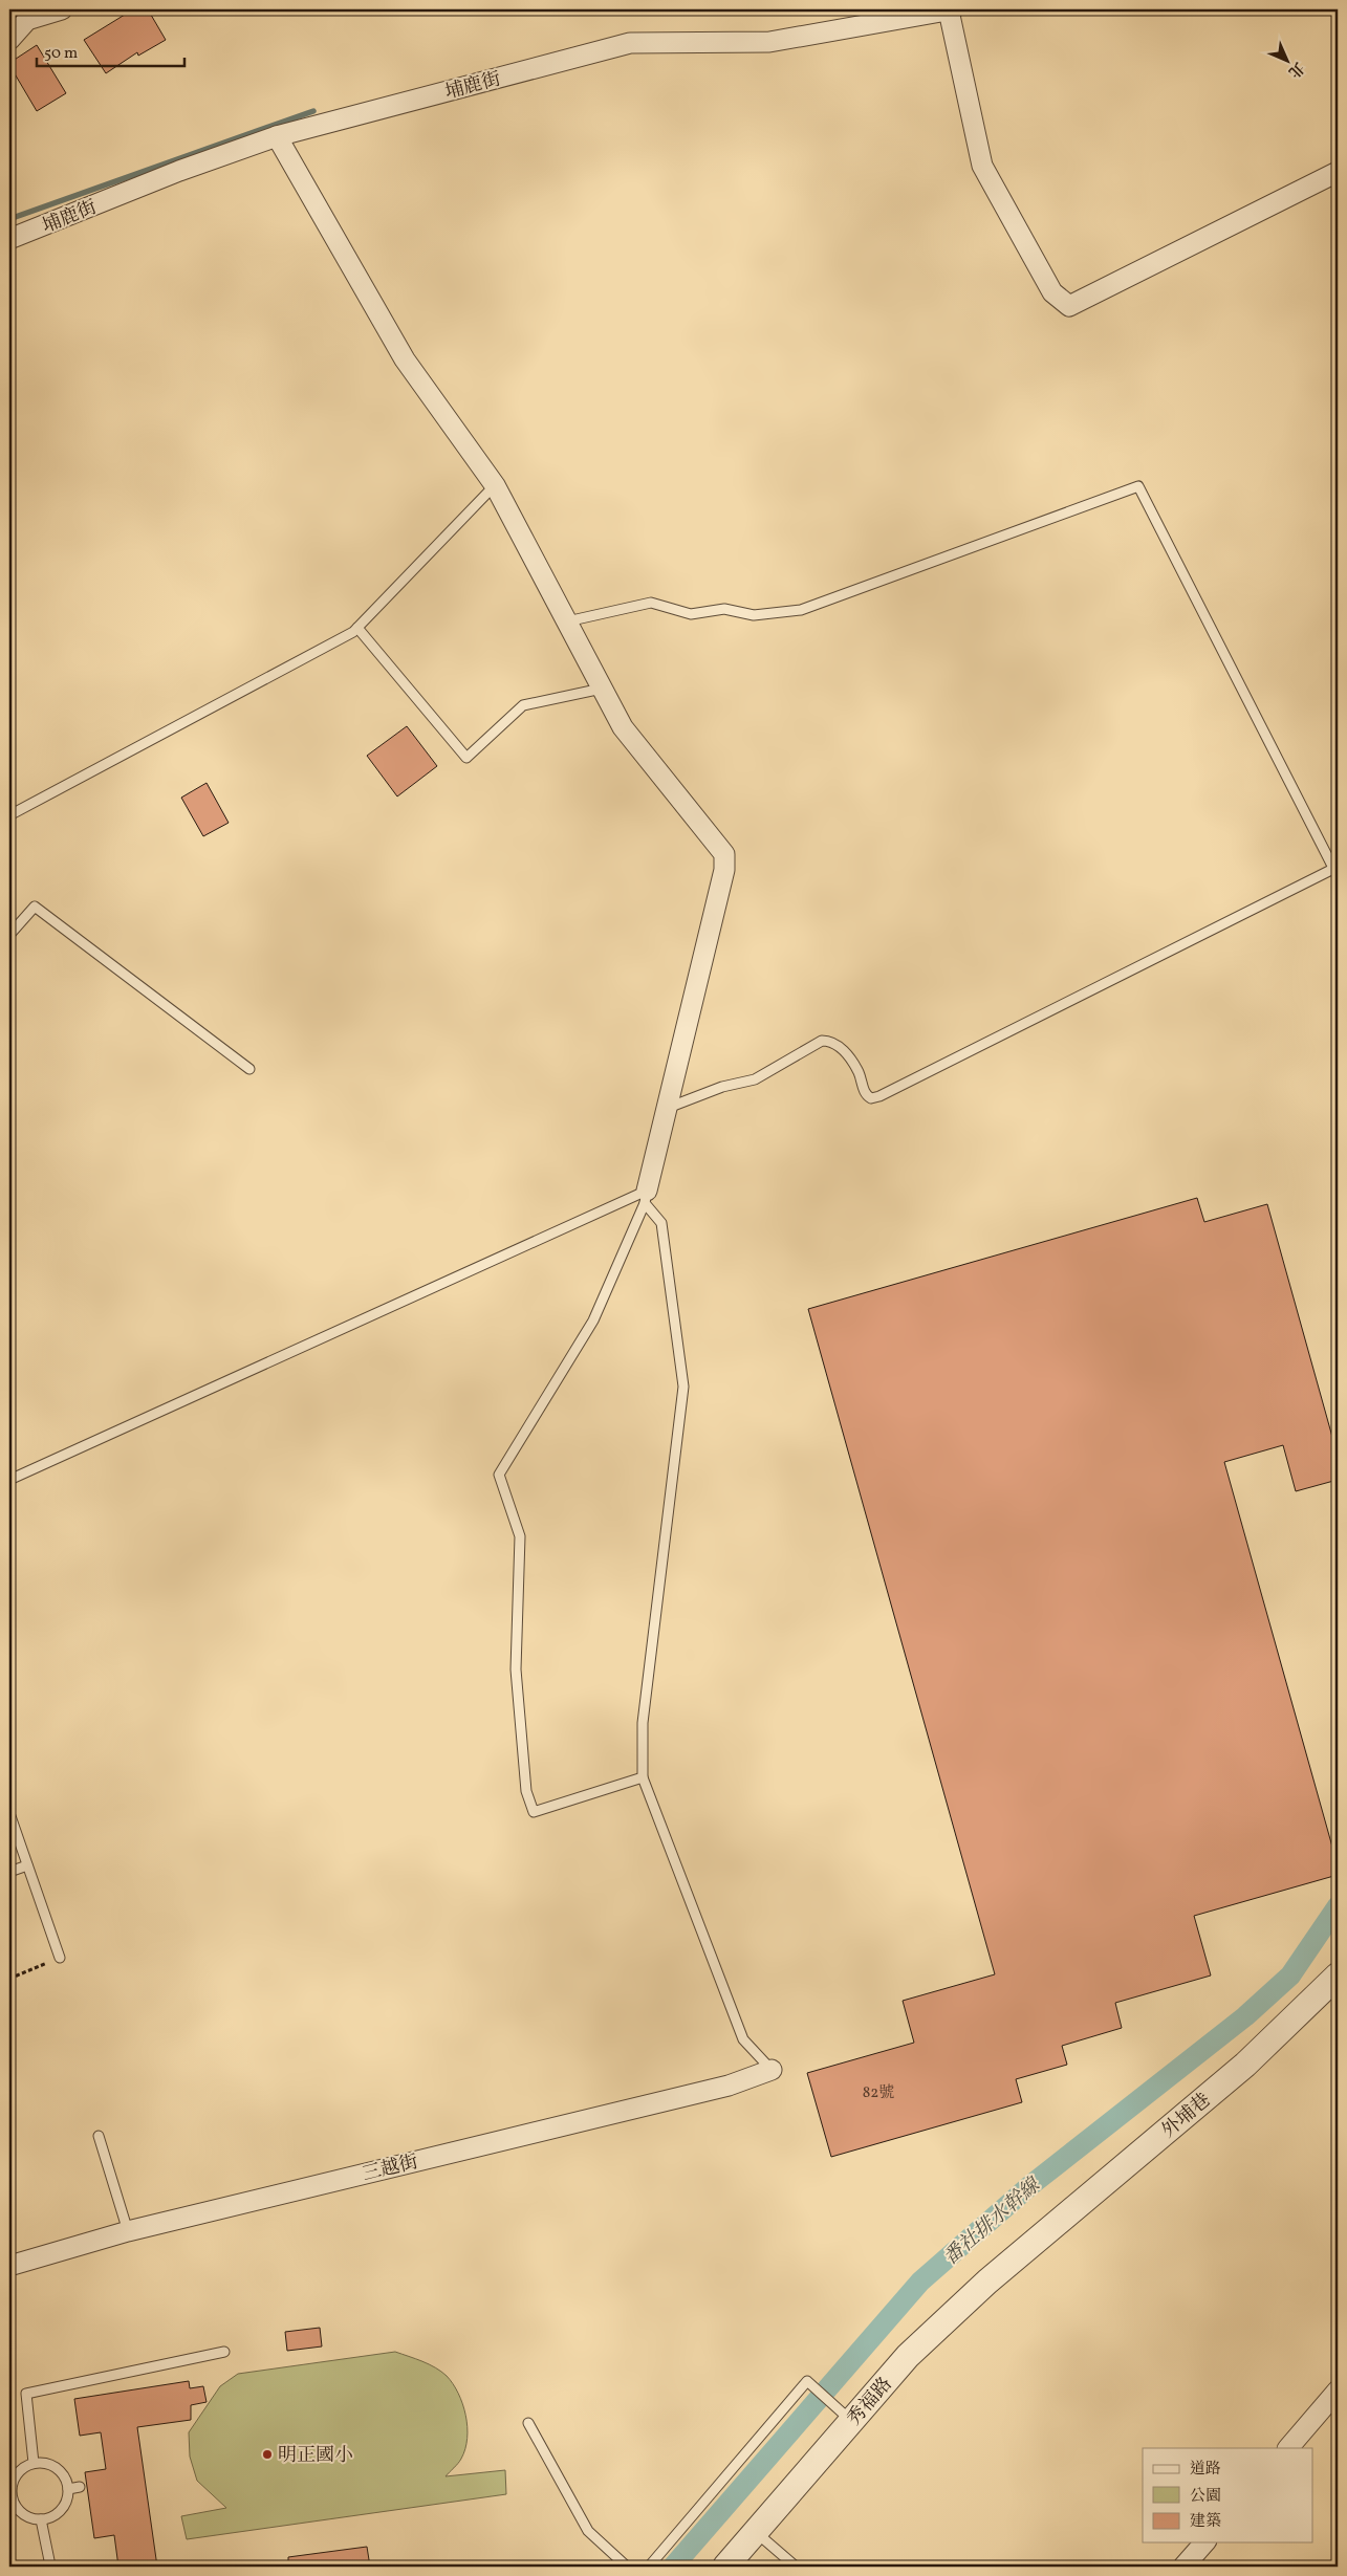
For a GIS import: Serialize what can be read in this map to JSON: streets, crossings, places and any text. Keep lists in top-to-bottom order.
{
  "streets": {
    "street": [
      "埔鹿街",
      "外埔巷",
      "三越街",
      "秀福路"
    ]
  },
  "crossings": [
    ["外埔巷", "秀福路"]
  ],
  "water": ["番社排水幹線"],
  "places": ["明正國小"],
  "house_numbers": ["82號"],
  "legend": ["道路", "公園", "建築"],
  "scale_bar": "50 m",
  "north": "bottom right"
}
